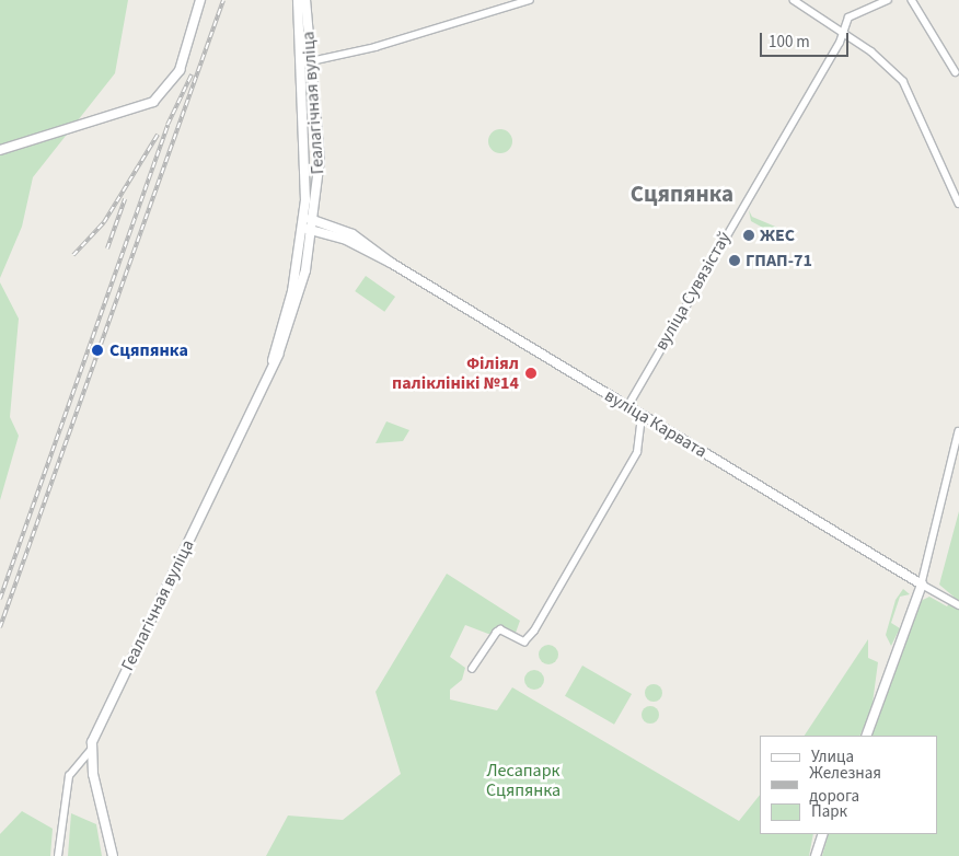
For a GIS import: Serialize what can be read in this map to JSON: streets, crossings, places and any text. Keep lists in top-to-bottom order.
{
  "streets": {
    "street": ["Геалагічная вуліца", "вуліца Сувязістаў", "вуліца Карвата"]
  },
  "crossings": [
    ["Геалагічная вуліца", "вуліца Карвата"],
    ["вуліца Сувязістаў", "вуліца Карвата"]
  ],
  "districts": ["Сцяпянка"],
  "parks": ["Лесапарк Сцяпянка"],
  "places": [
    "ЖЕС",
    "ГПАП-71",
    "Сцяпянка",
    "Філіял паліклінікі №14"
  ],
  "legend": ["Улица", "Железная дорога", "Парк"],
  "scale_bar": "100 m"
}
